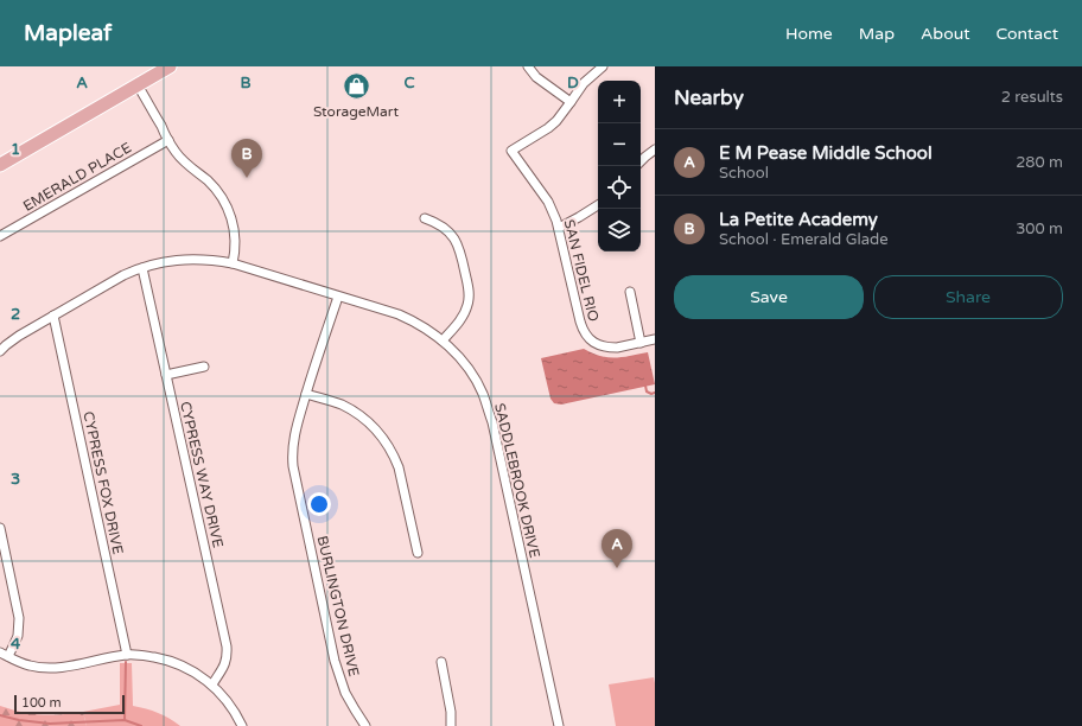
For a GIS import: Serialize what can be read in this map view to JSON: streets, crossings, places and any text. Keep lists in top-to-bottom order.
{
  "streets": {
    "street": [
      "EMERALD PLACE",
      "SAN FIDEL RIO",
      "CYPRESS WAY DRIVE",
      "SADDLEBROOK DRIVE",
      "CYPRESS FOX DRIVE",
      "BURLINGTON DRIVE"
    ]
  },
  "crossings": [
    ["CYPRESS WAY DRIVE", "SADDLEBROOK DRIVE"],
    ["SADDLEBROOK DRIVE", "CYPRESS FOX DRIVE"],
    ["SADDLEBROOK DRIVE", "BURLINGTON DRIVE"]
  ],
  "places": {
    "shop": ["StorageMart"]
  },
  "scale_bar": "100 m",
  "page": {
    "header": "Mapleaf",
    "nav": [
      "Home",
      "Map",
      "About",
      "Contact"
    ],
    "heading": ["Nearby", "2 results"],
    "map_buttons": ["+", "−"],
    "list": [
      {
        "mark": "A",
        "name": "E M Pease Middle School",
        "note": "School",
        "value": "280 m"
      },
      {
        "mark": "B",
        "name": "La Petite Academy",
        "note": "School · Emerald Glade",
        "value": "300 m"
      }
    ],
    "pins": ["B", "A"],
    "buttons": ["Save", "Share"],
    "scale": "100 m"
  },
  "grid": {
    "columns": [
      "A",
      "B",
      "C",
      "D"
    ],
    "rows": [
      "1",
      "2",
      "3",
      "4"
    ]
  }
}
